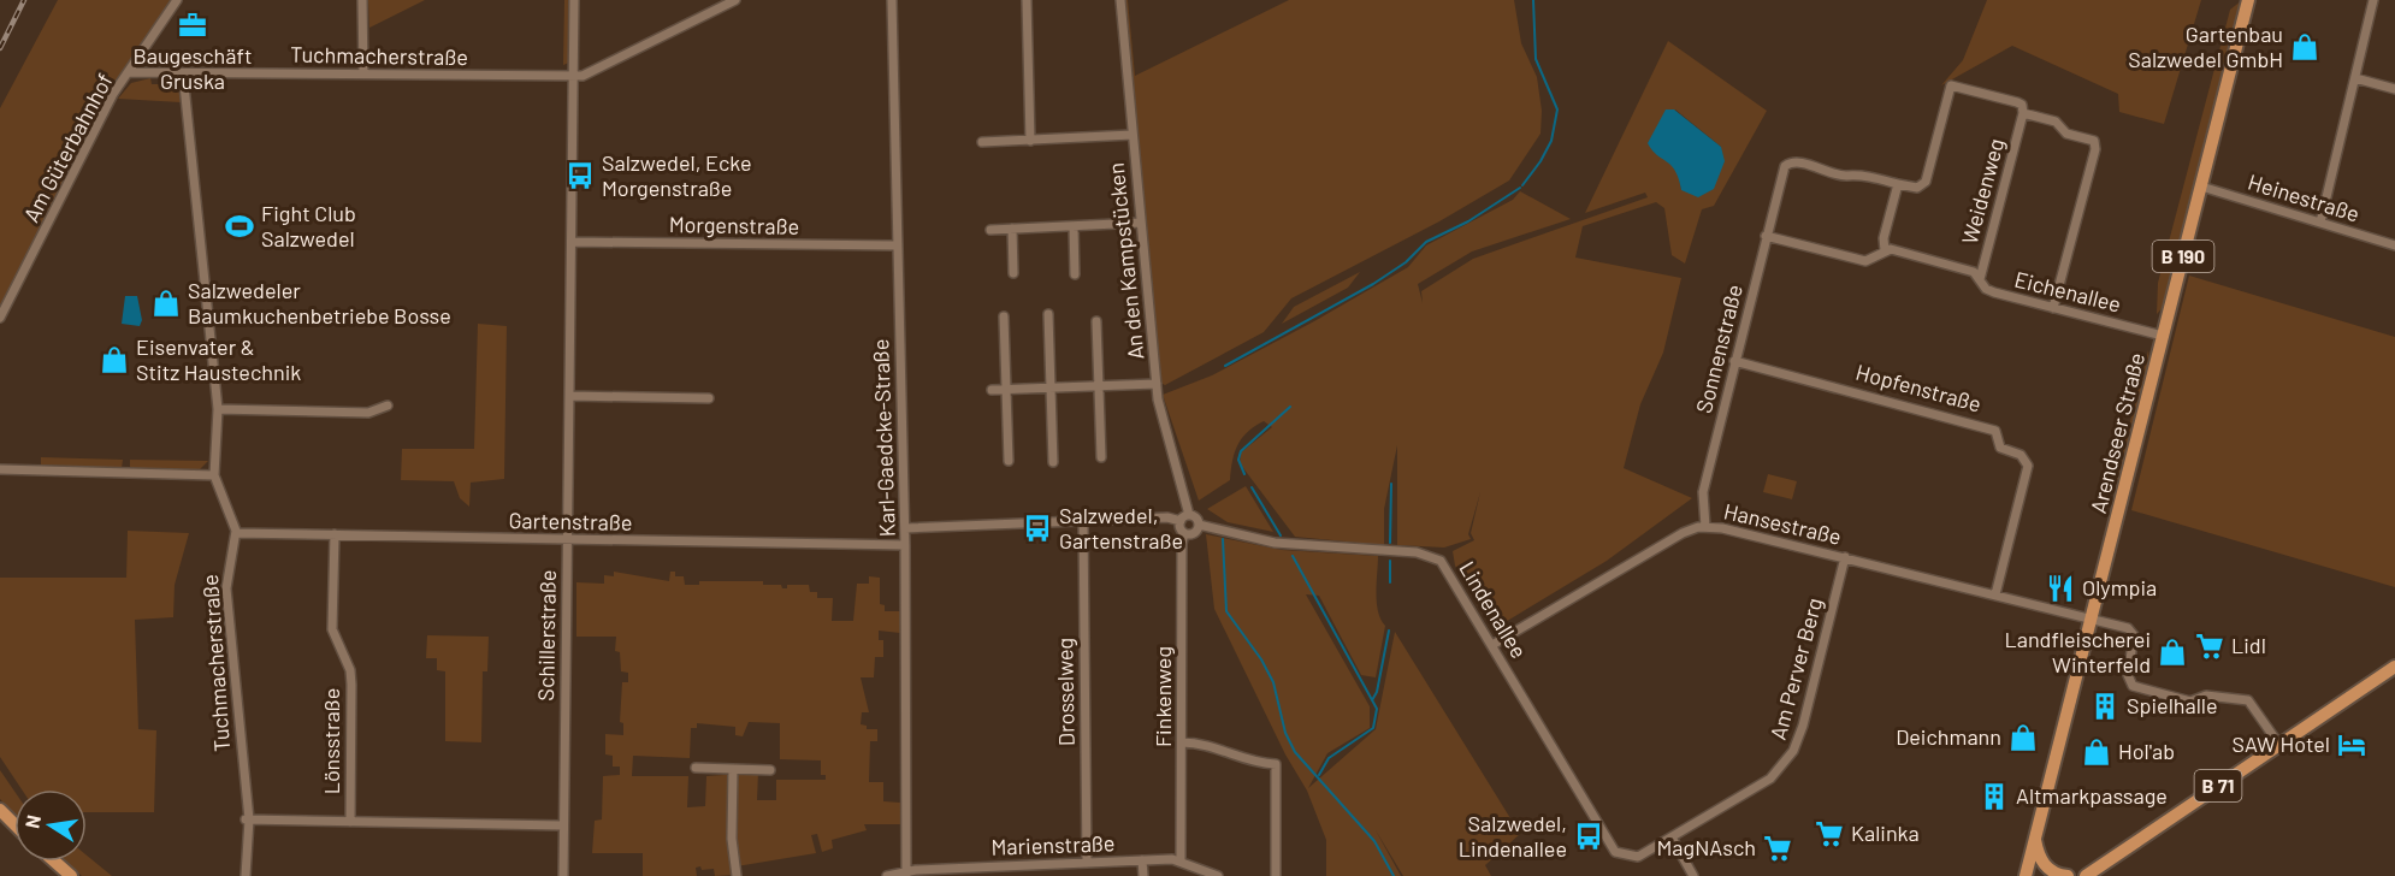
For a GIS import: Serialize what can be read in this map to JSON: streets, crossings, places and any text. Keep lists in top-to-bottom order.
{
  "streets": {
    "main road": ["B 190", "Arendseer Straße", "B 71"],
    "street": [
      "Tuchmacherstraße",
      "Am Güterbahnhof",
      "Weidenweg",
      "Heinestraße",
      "Morgenstraße",
      "An den Kampstücken",
      "Eichenallee",
      "Sonnenstraße",
      "Hopfenstraße",
      "Karl-Gaedcke-Straße",
      "Gartenstraße",
      "Hansestraße",
      "Lindenallee",
      "Schillerstraße",
      "Am Perver Berg",
      "Drosselweg",
      "Finkenweg",
      "Lönsstraße",
      "Marienstraße"
    ]
  },
  "crossings": [
    ["Tuchmacherstraße", "Am Güterbahnhof"],
    ["Tuchmacherstraße", "Gartenstraße"],
    ["Tuchmacherstraße", "Schillerstraße"],
    ["Tuchmacherstraße", "Lönsstraße"],
    ["Weidenweg", "Eichenallee"],
    ["Heinestraße", "Arendseer Straße"],
    ["Morgenstraße", "Karl-Gaedcke-Straße"],
    ["Morgenstraße", "Schillerstraße"],
    ["An den Kampstücken", "Lindenallee"],
    ["An den Kampstücken", "Finkenweg"],
    ["Eichenallee", "Sonnenstraße"],
    ["Eichenallee", "Arendseer Straße"],
    ["Sonnenstraße", "Hopfenstraße"],
    ["Sonnenstraße", "Hansestraße"],
    ["Hopfenstraße", "Hansestraße"],
    ["Arendseer Straße", "Hansestraße"],
    ["Karl-Gaedcke-Straße", "Gartenstraße"],
    ["Karl-Gaedcke-Straße", "Marienstraße"],
    ["Gartenstraße", "Schillerstraße"],
    ["Gartenstraße", "Lönsstraße"],
    ["Hansestraße", "Lindenallee"],
    ["Hansestraße", "Am Perver Berg"],
    ["Hansestraße", "B 71"],
    ["Lindenallee", "Am Perver Berg"],
    ["Lindenallee", "Finkenweg"],
    ["Schillerstraße", "Lönsstraße"],
    ["Drosselweg", "Marienstraße"],
    ["Finkenweg", "Marienstraße"]
  ],
  "places": {
    "office": ["Baugeschäft Gruska"],
    "shop": [
      "Gartenbau Salzwedel GmbH",
      "Salzwedeler Baumkuchenbetriebe Bosse",
      "Eisenvater & Stitz Haustechnik",
      "Landfleischerei Winterfeld",
      "Deichmann",
      "Hol'ab"
    ],
    "bus stop": ["Salzwedel, Ecke Morgenstraße", "Salzwedel, Gartenstraße", "Salzwedel, Lindenallee"],
    "sports": ["Fight Club Salzwedel"],
    "restaurant": ["Olympia"],
    "supermarket": ["Lidl", "Kalinka", "MagNAsch"],
    "building": ["Spielhalle", "Altmarkpassage"],
    "hotel": ["SAW Hotel"]
  },
  "north": "left"
}
